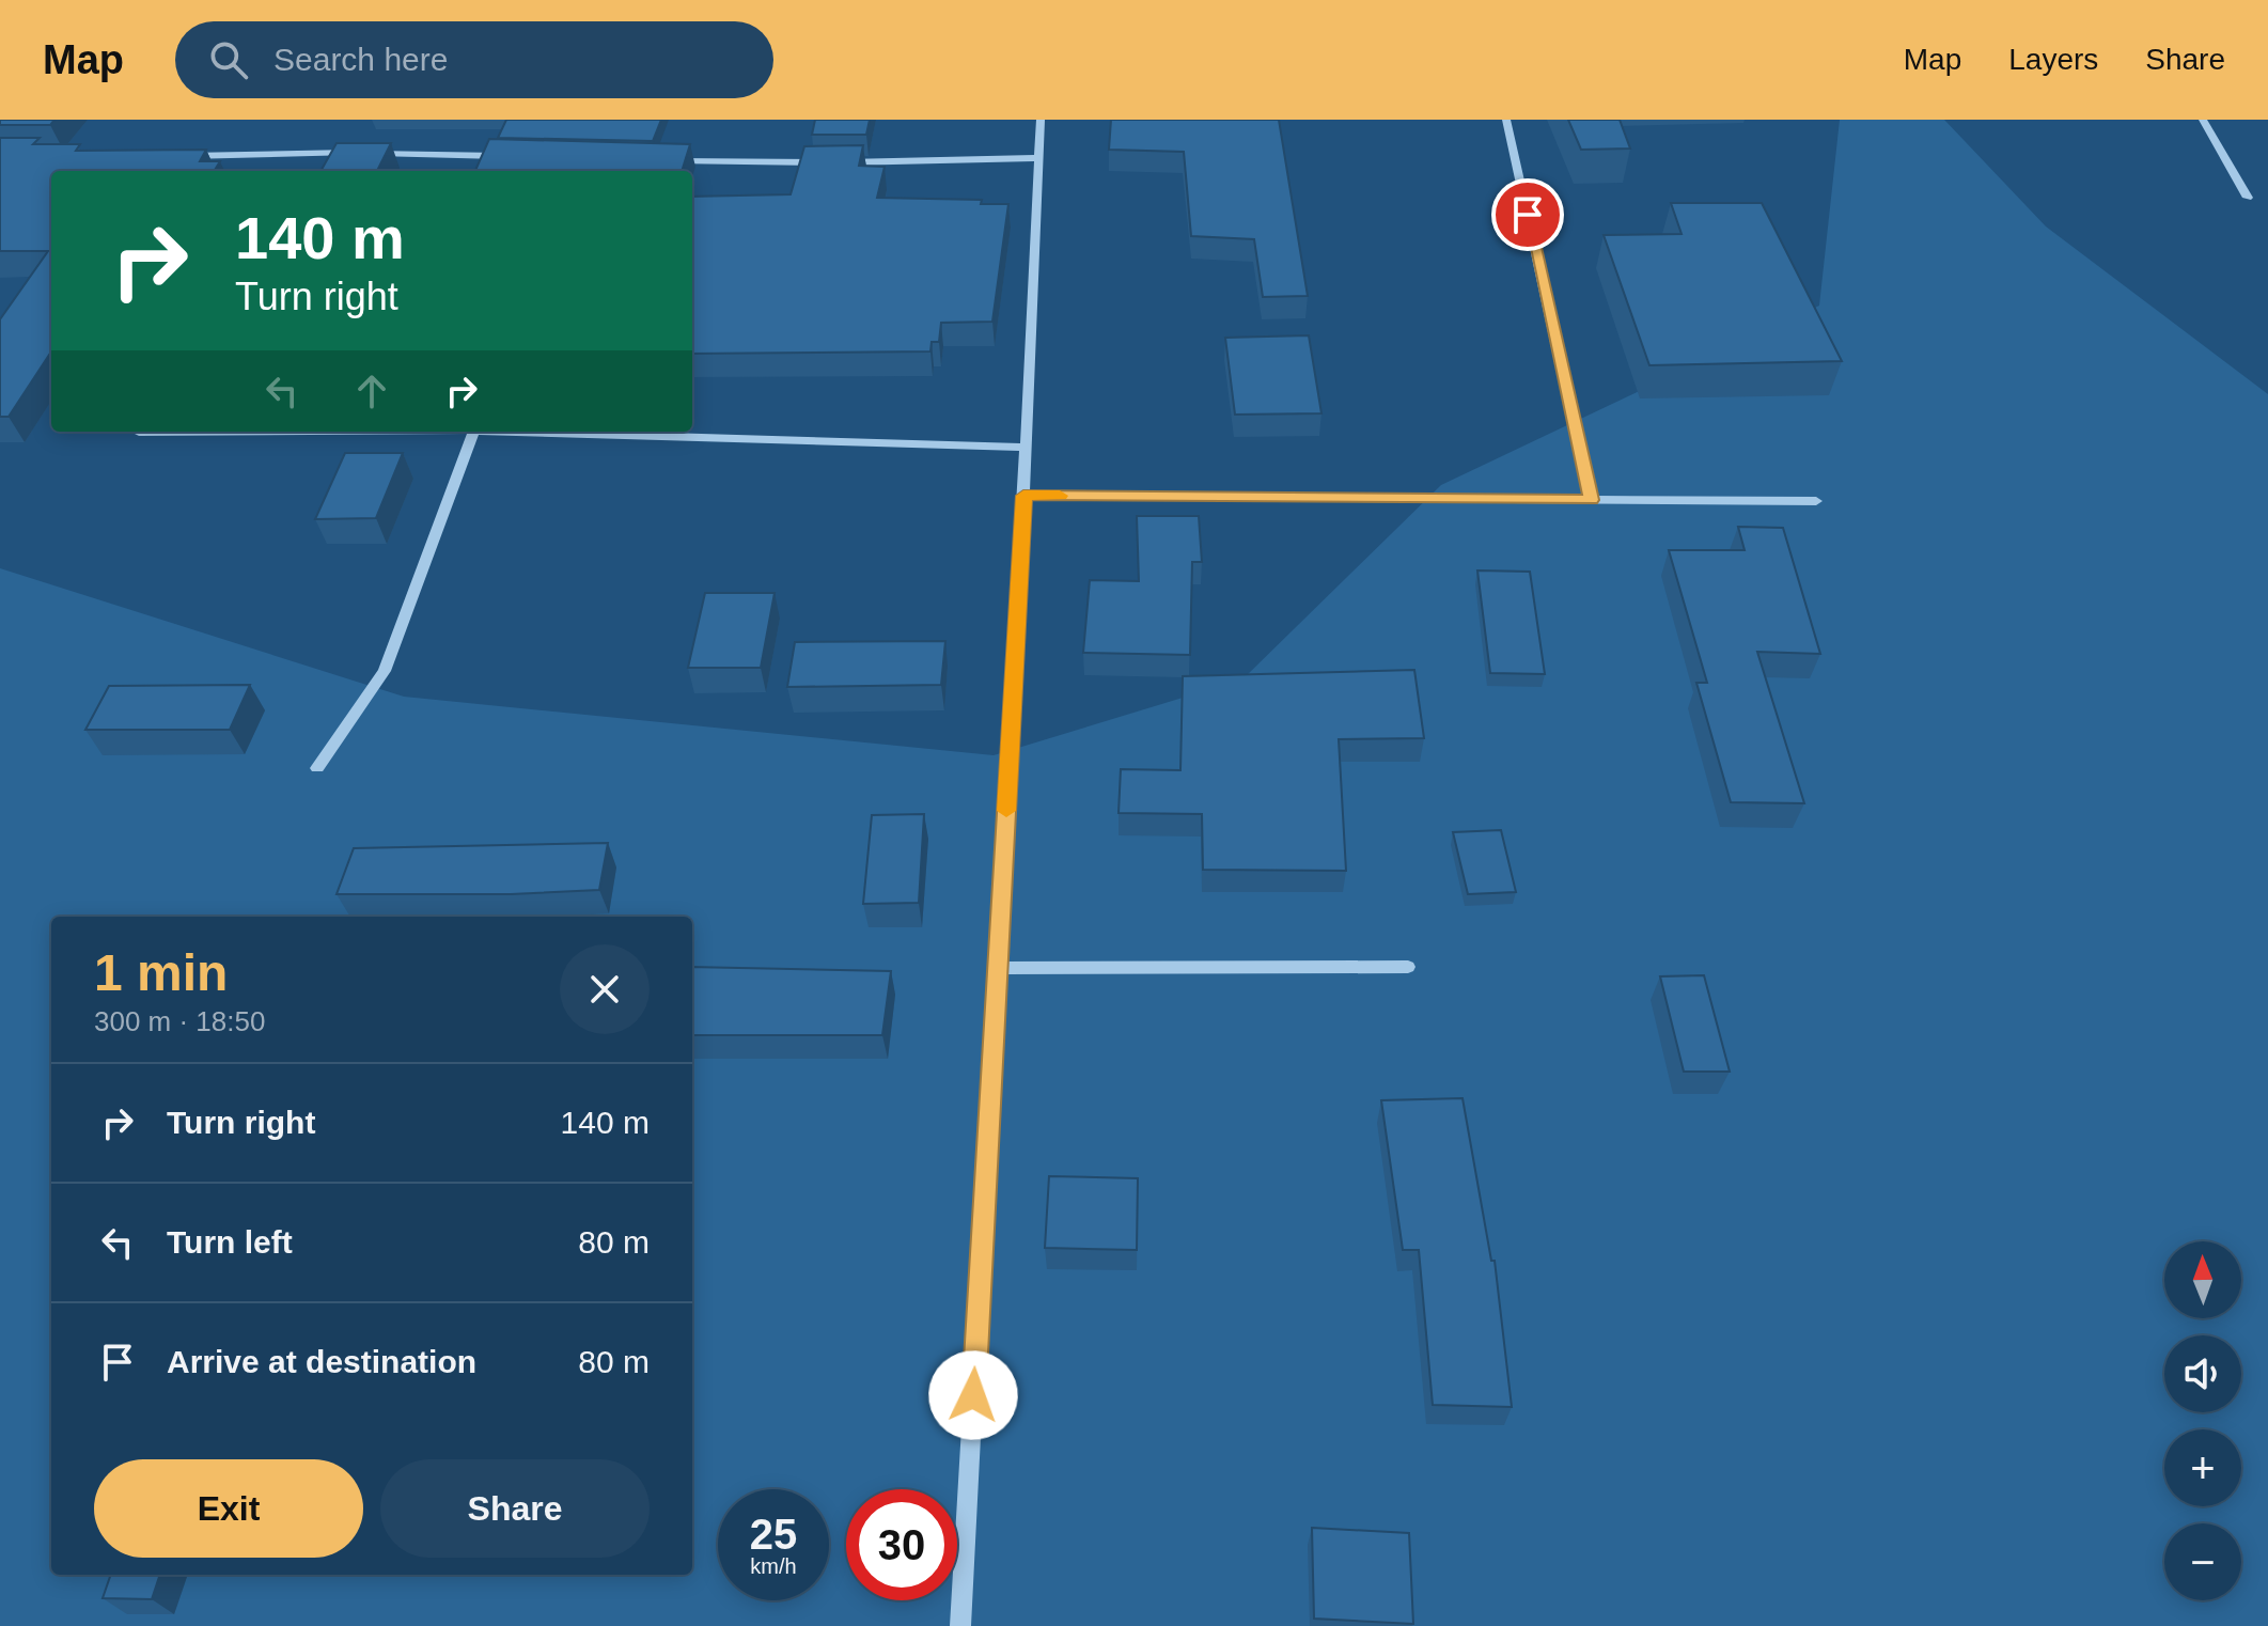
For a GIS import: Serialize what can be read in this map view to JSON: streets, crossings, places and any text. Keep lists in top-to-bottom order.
{
  "north": "top",
  "page": {
    "header": "Map",
    "search": "Search here",
    "nav": ["Map", "Layers", "Share"],
    "turn": ["140 m", "Turn right"],
    "heading": ["1 min", "300 m · 18:50"],
    "list": [
      {
        "name": "Turn right",
        "value": "140 m"
      },
      {
        "name": "Turn left",
        "value": "80 m"
      },
      {
        "name": "Arrive at destination",
        "value": "80 m"
      }
    ],
    "map_buttons": ["+", "−"],
    "buttons": ["Exit", "Share"],
    "speed": "25 km/h",
    "limit": "30"
  }
}
